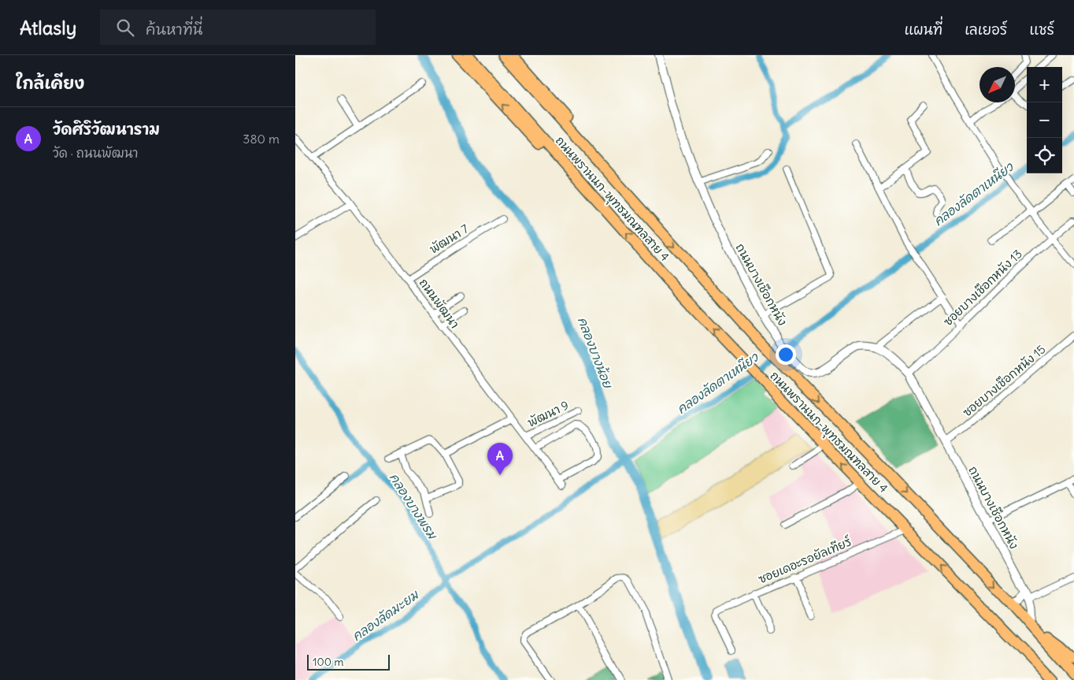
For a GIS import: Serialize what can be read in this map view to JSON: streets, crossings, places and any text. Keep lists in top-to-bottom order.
{
  "streets": {
    "main road": ["ถนนพรานนก-พุทธมณฑลสาย 4"],
    "street": [
      "พัฒนา 7",
      "ถนนบางเชือกหนัง",
      "ซอยบางเชือกหนัง 13",
      "ถนนพัฒนา",
      "ซอยบางเชือกหนัง 15",
      "พัฒนา 9",
      "ซอยเดอะรอยัลเทียร์"
    ]
  },
  "crossings": [
    ["ถนนพรานนก-พุทธมณฑลสาย 4", "ถนนบางเชือกหนัง"],
    ["ถนนพรานนก-พุทธมณฑลสาย 4", "ซอยเดอะรอยัลเทียร์"],
    ["พัฒนา 7", "ถนนพัฒนา"],
    ["ถนนบางเชือกหนัง", "ซอยบางเชือกหนัง 13"],
    ["ถนนบางเชือกหนัง", "ซอยบางเชือกหนัง 15"],
    ["ถนนพัฒนา", "พัฒนา 9"]
  ],
  "water": [
    "คลองลัดตาเหนียว",
    "คลองบางน้อย",
    "คลองบางพรม",
    "คลองลัดมะยม"
  ],
  "scale_bar": "100 m",
  "north": "bottom left",
  "page": {
    "header": "Atlasly",
    "search": "ค้นหาที่นี่",
    "nav": ["แผนที่", "เลเยอร์", "แชร์"],
    "heading": "ใกล้เคียง",
    "map_buttons": ["+", "−"],
    "list": [
      {
        "mark": "A",
        "name": "วัดศิริวัฒนาราม",
        "note": "วัด · ถนนพัฒนา",
        "value": "380 m"
      }
    ],
    "pins": "A",
    "scale": "100 m"
  }
}
